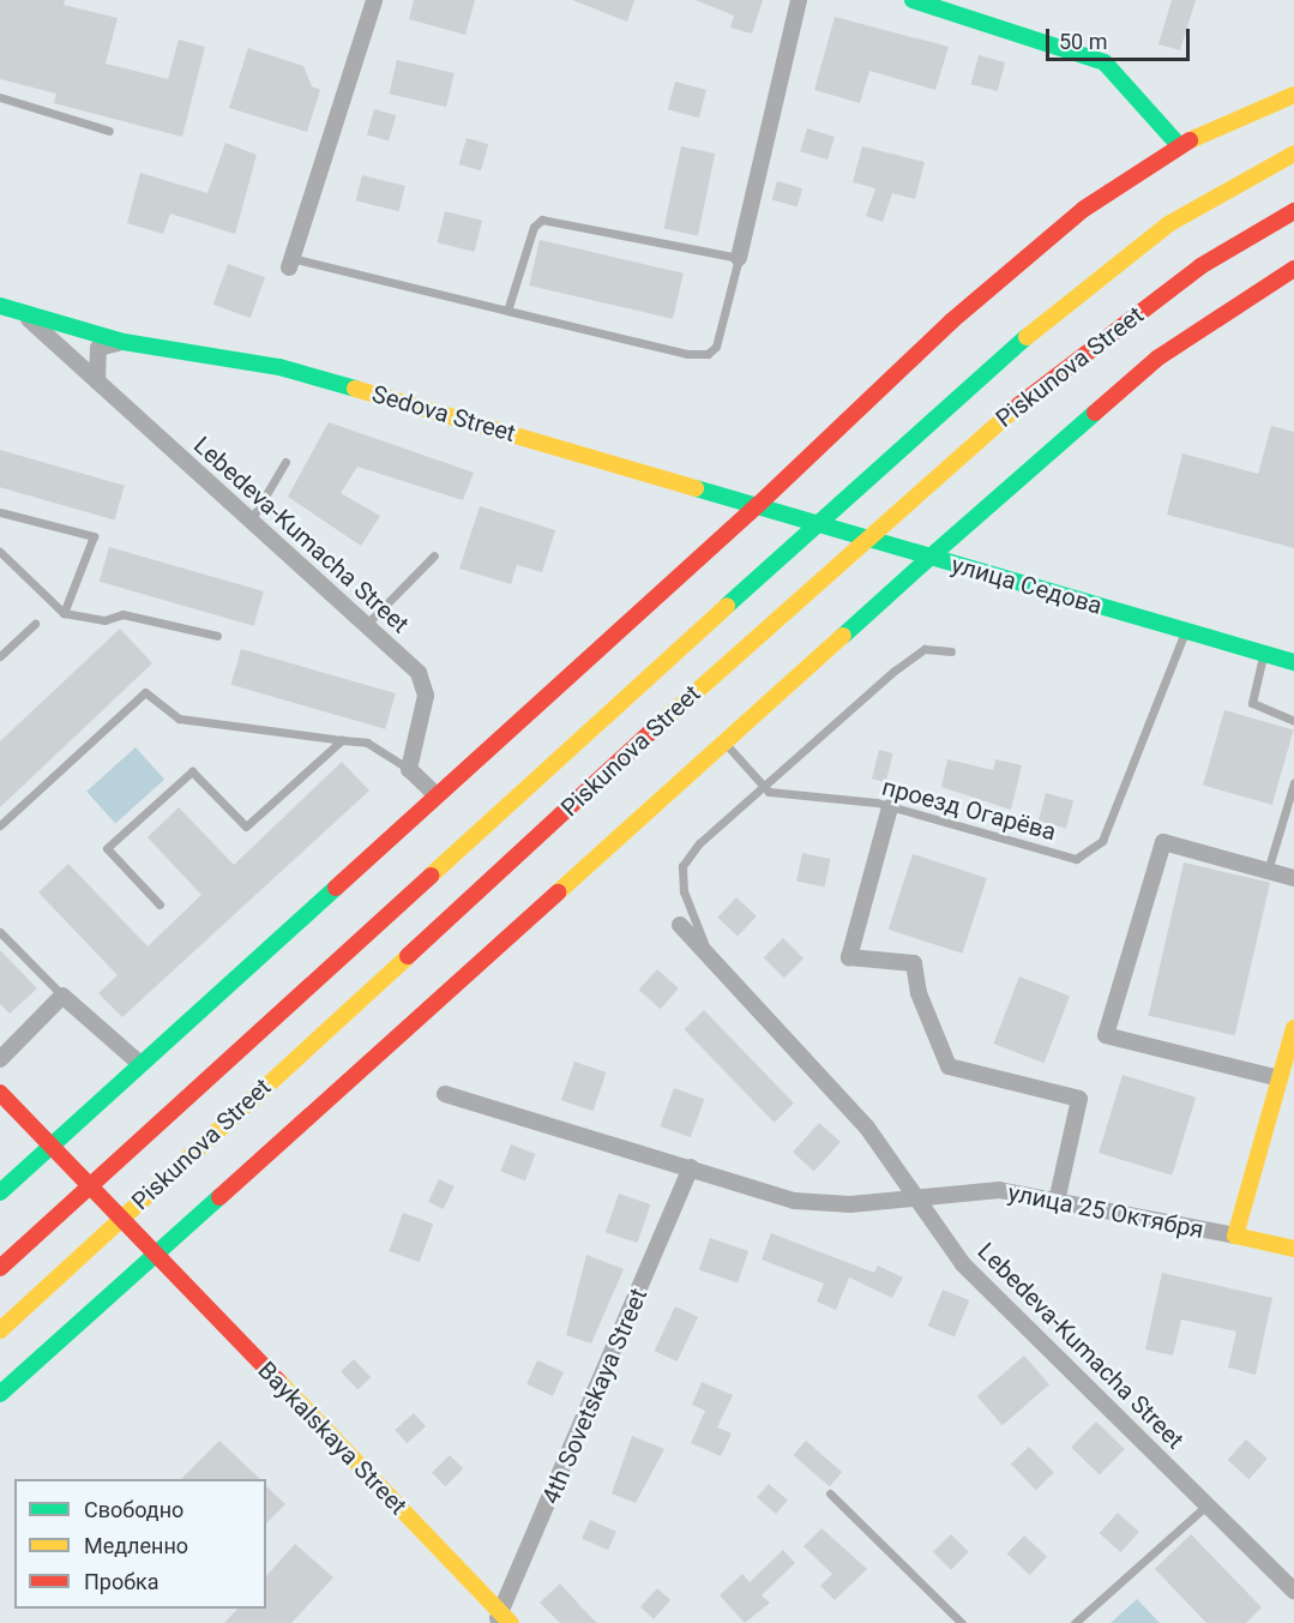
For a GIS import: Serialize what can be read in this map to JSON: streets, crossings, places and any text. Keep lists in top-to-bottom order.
{
  "streets": {
    "main road": [
      "Piskunova Street",
      "Sedova Street",
      "улица Седова",
      "улица 25 Октября",
      "Baykalskaya Street"
    ],
    "street": ["Lebedeva-Kumacha Street", "4th Sovetskaya Street"],
    "lane": ["проезд Огарёва"]
  },
  "crossings": [
    ["Piskunova Street", "улица Седова"],
    ["Piskunova Street", "Baykalskaya Street"],
    ["Sedova Street", "улица Седова"],
    ["Lebedeva-Kumacha Street", "улица 25 Октября"],
    ["улица Седова", "проезд Огарёва"],
    ["улица 25 Октября", "4th Sovetskaya Street"],
    ["4th Sovetskaya Street", "Baykalskaya Street"]
  ],
  "legend": ["Свободно", "Медленно", "Пробка"],
  "scale_bar": "50 m"
}
